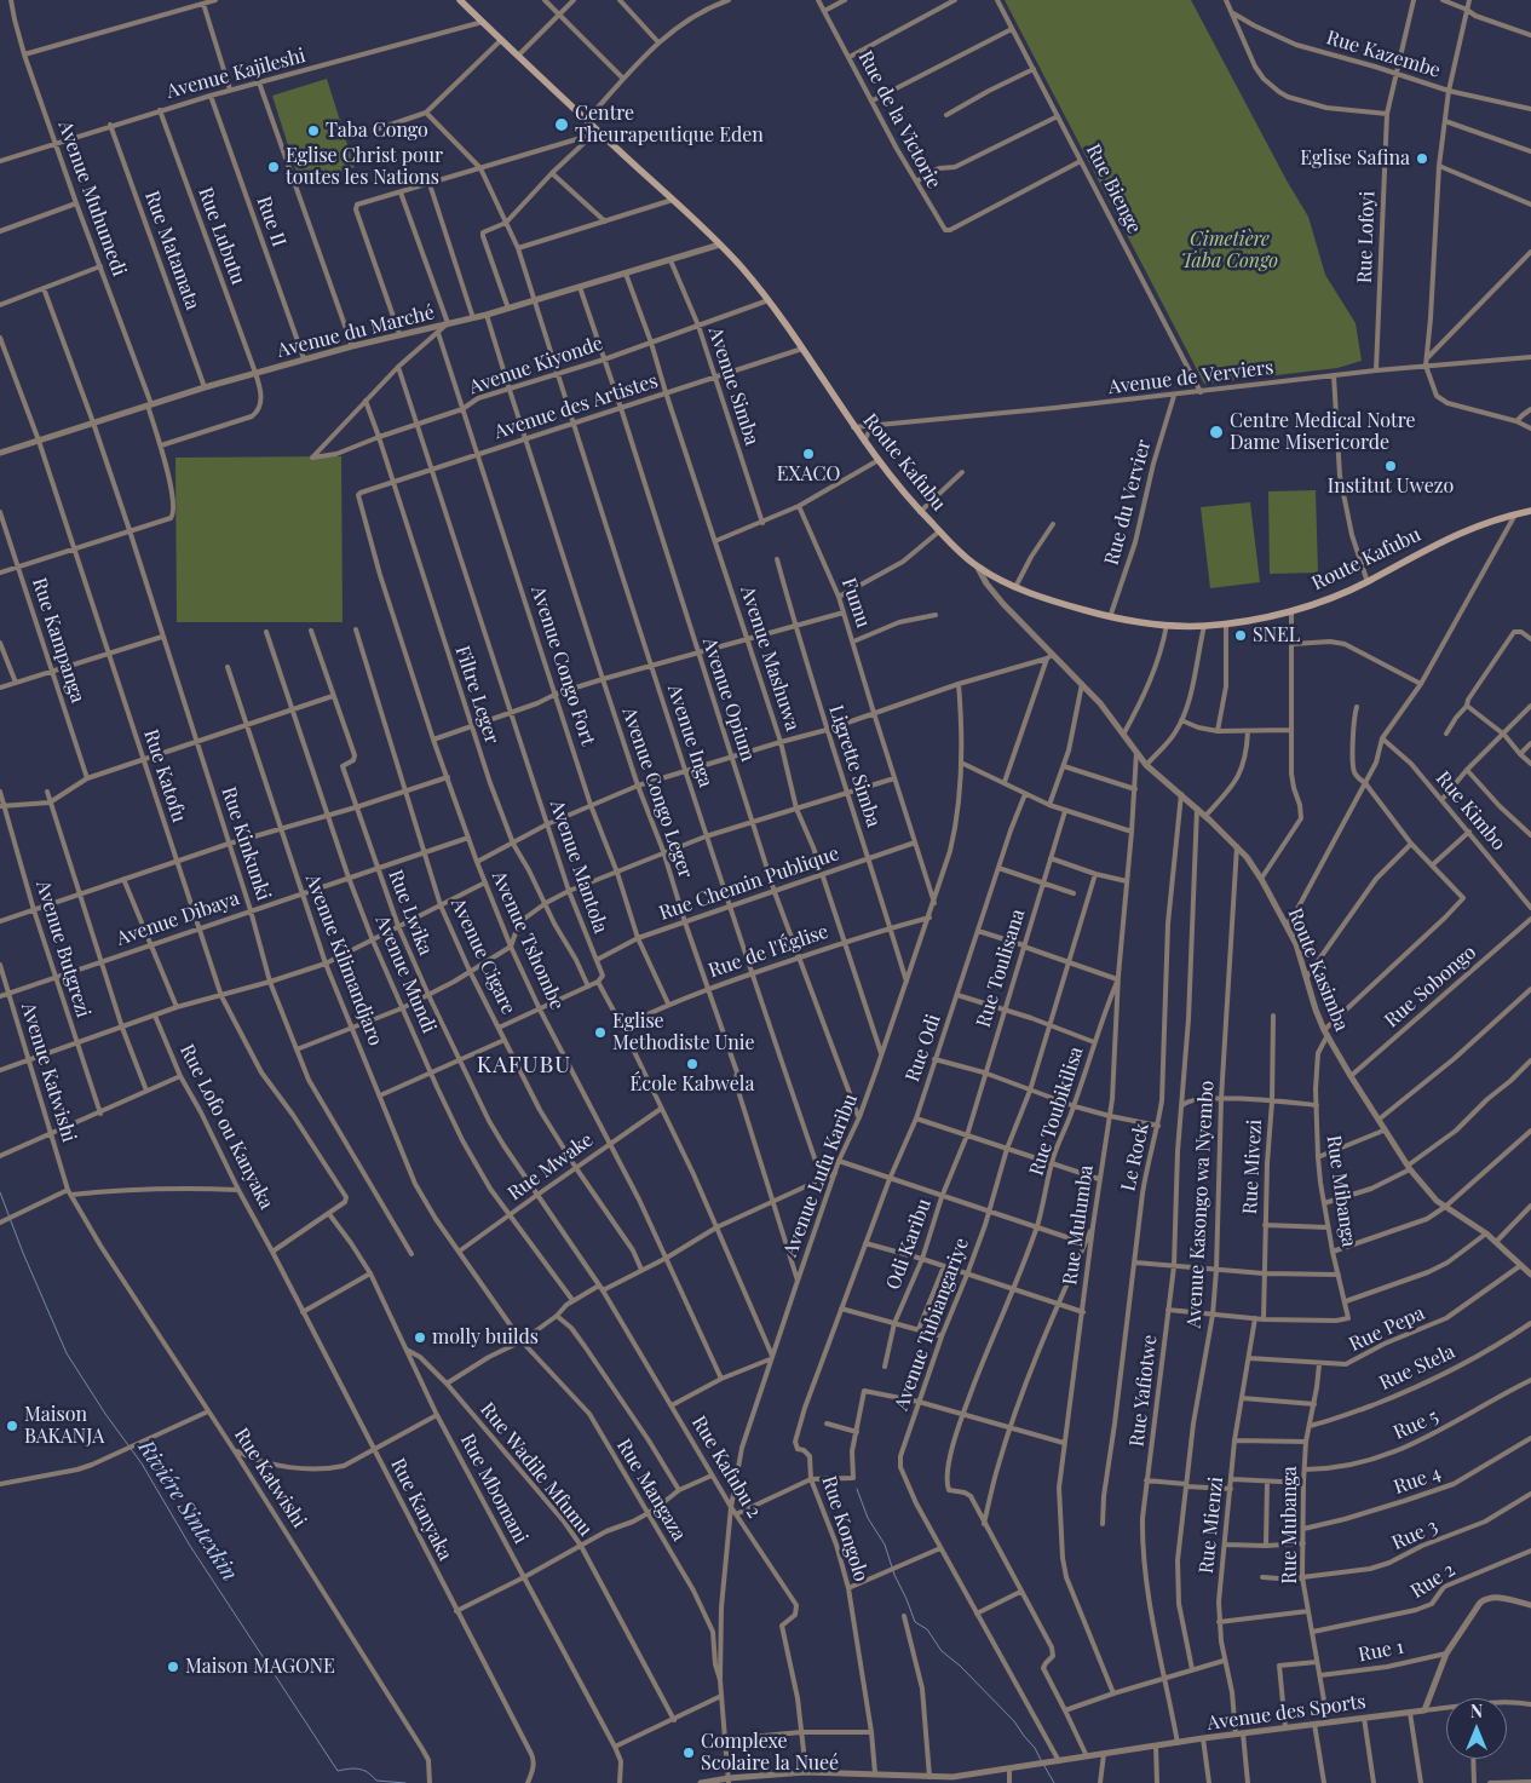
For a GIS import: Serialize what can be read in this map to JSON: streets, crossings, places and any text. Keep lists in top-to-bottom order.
{
  "streets": {
    "main road": ["Route Kafubu"],
    "street": [
      "Rue Kazembe",
      "Avenue Kajileshi",
      "Rue de la Victorie",
      "Rue Bienge",
      "Avenue Muhumedi",
      "Rue II",
      "Rue Lubutu",
      "Rue Lofoyi",
      "Rue Matamata",
      "Avenue du Marché",
      "Avenue Kiyonde",
      "Avenue de Verviers",
      "Avenue Simba",
      "Avenue des Artistes",
      "Rue du Vervier",
      "Fumu",
      "Rue Kampanga",
      "Avenue Mashuwa",
      "Avenue Congo Fort",
      "Filtre Leger",
      "Avenue Opium",
      "Avenue Inga",
      "Ligrette Simba",
      "Rue Katofu",
      "Avenue Congo Leger",
      "Rue Kimbo",
      "Rue Kinkunki",
      "Avenue Mantola",
      "Rue Chemin Publique",
      "Rue Lwika",
      "Avenue Dibaya",
      "Avenue Tshombe",
      "Avenue Butgrezi",
      "Rue de l'Église",
      "Avenue Cigare",
      "Avenue Kilimandjaro",
      "Rue Toulisana",
      "Route Kasimba",
      "Avenue Mundi",
      "Rue Sobongo",
      "Rue Odi",
      "Avenue Katwishi",
      "Rue Toubikilisa",
      "Rue Lofo ou Kanyaka",
      "Le Rock",
      "Rue Mwake",
      "Rue Mivezi",
      "Avenue Lufu Karibu",
      "Rue Mibanga",
      "Avenue Kasongo wa Nyembo",
      "Rue Mulumba",
      "Odi Karibu",
      "Avenue Tubiangariye",
      "Rue Pepa",
      "Rue Stela",
      "Rue Yafiotwe",
      "Rue 5",
      "Rue Kafubu 2",
      "Rue Wadile Mfumu",
      "Rue Katwishi",
      "Rue 4",
      "Rue Mbomani",
      "Rue Mangaza",
      "Rue Kanyaka",
      "Rue Mienzi",
      "Rue Mubanga",
      "Rue Kongolo",
      "Rue 3",
      "Rue 2",
      "Rue 1",
      "Avenue des Sports"
    ]
  },
  "crossings": [
    ["Rue Kazembe", "Rue Lofoyi"],
    ["Avenue Kajileshi", "Avenue Muhumedi"],
    ["Avenue Kajileshi", "Rue II"],
    ["Avenue Kajileshi", "Rue Lubutu"],
    ["Avenue Kajileshi", "Rue Matamata"],
    ["Avenue Kajileshi", "Route Kafubu"],
    ["Rue de la Victorie", "Rue Bienge"],
    ["Rue Bienge", "Avenue de Verviers"],
    ["Avenue Muhumedi", "Rue Lubutu"],
    ["Avenue Muhumedi", "Avenue du Marché"],
    ["Avenue Muhumedi", "Rue Kinkunki"],
    ["Rue II", "Avenue du Marché"],
    ["Rue Lubutu", "Avenue du Marché"],
    ["Rue Lofoyi", "Avenue de Verviers"],
    ["Rue Matamata", "Avenue du Marché"],
    ["Avenue du Marché", "Avenue Simba"],
    ["Avenue du Marché", "Route Kafubu"],
    ["Avenue du Marché", "Avenue Mashuwa"],
    ["Avenue du Marché", "Avenue Opium"],
    ["Avenue du Marché", "Avenue Inga"],
    ["Avenue du Marché", "Rue Katofu"],
    ["Avenue du Marché", "Avenue Congo Leger"],
    ["Avenue du Marché", "Rue Kinkunki"],
    ["Avenue Kiyonde", "Avenue Simba"],
    ["Avenue Kiyonde", "Route Kafubu"],
    ["Avenue Kiyonde", "Avenue Mashuwa"],
    ["Avenue Kiyonde", "Avenue Congo Fort"],
    ["Avenue Kiyonde", "Filtre Leger"],
    ["Avenue Kiyonde", "Avenue Opium"],
    ["Avenue Kiyonde", "Avenue Inga"],
    ["Avenue Kiyonde", "Avenue Congo Leger"],
    ["Avenue Kiyonde", "Avenue Mantola"],
    ["Avenue de Verviers", "Route Kafubu"],
    ["Avenue de Verviers", "Rue du Vervier"],
    ["Avenue Simba", "Avenue des Artistes"],
    ["Avenue des Artistes", "Route Kafubu"],
    ["Avenue des Artistes", "Avenue Mashuwa"],
    ["Avenue des Artistes", "Avenue Congo Fort"],
    ["Avenue des Artistes", "Filtre Leger"],
    ["Avenue des Artistes", "Avenue Opium"],
    ["Avenue des Artistes", "Avenue Inga"],
    ["Avenue des Artistes", "Avenue Congo Leger"],
    ["Avenue des Artistes", "Avenue Mantola"],
    ["Avenue des Artistes", "Avenue Tshombe"],
    ["Route Kafubu", "Rue du Vervier"],
    ["Route Kafubu", "Route Kasimba"],
    ["Fumu", "Rue Chemin Publique"],
    ["Fumu", "Avenue Lufu Karibu"],
    ["Avenue Mashuwa", "Rue Chemin Publique"],
    ["Avenue Mashuwa", "Rue de l'Église"],
    ["Avenue Mashuwa", "Avenue Lufu Karibu"],
    ["Avenue Congo Fort", "Rue Chemin Publique"],
    ["Avenue Congo Fort", "Rue de l'Église"],
    ["Avenue Opium", "Rue Chemin Publique"],
    ["Avenue Opium", "Rue de l'Église"],
    ["Avenue Opium", "Avenue Lufu Karibu"],
    ["Avenue Inga", "Rue Chemin Publique"],
    ["Avenue Inga", "Rue de l'Église"],
    ["Ligrette Simba", "Rue Chemin Publique"],
    ["Ligrette Simba", "Rue de l'Église"],
    ["Ligrette Simba", "Avenue Lufu Karibu"],
    ["Rue Katofu", "Avenue Dibaya"],
    ["Rue Katofu", "Rue Mbomani"],
    ["Avenue Congo Leger", "Rue Chemin Publique"],
    ["Avenue Congo Leger", "Rue de l'Église"],
    ["Avenue Congo Leger", "Avenue Lufu Karibu"],
    ["Rue Kinkunki", "Avenue Dibaya"],
    ["Avenue Mantola", "Rue Chemin Publique"],
    ["Avenue Mantola", "Rue de l'Église"],
    ["Avenue Mantola", "Rue Mwake"],
    ["Avenue Mantola", "Avenue Lufu Karibu"],
    ["Rue Lwika", "Avenue Dibaya"],
    ["Rue Lwika", "Rue Mwake"],
    ["Rue Lwika", "Rue Kafubu 2"],
    ["Avenue Dibaya", "Avenue Tshombe"],
    ["Avenue Dibaya", "Avenue Butgrezi"],
    ["Avenue Dibaya", "Avenue Cigare"],
    ["Avenue Dibaya", "Avenue Kilimandjaro"],
    ["Avenue Dibaya", "Avenue Mundi"],
    ["Avenue Dibaya", "Avenue Katwishi"],
    ["Avenue Tshombe", "Rue Mwake"],
    ["Rue de l'Église", "Avenue Lufu Karibu"],
    ["Avenue Cigare", "Rue Mwake"],
    ["Avenue Kilimandjaro", "Rue Mwake"],
    ["Avenue Kilimandjaro", "Rue Mangaza"],
    ["Rue Toulisana", "Odi Karibu"],
    ["Route Kasimba", "Rue Sobongo"],
    ["Route Kasimba", "Le Rock"],
    ["Route Kasimba", "Rue Mibanga"],
    ["Route Kasimba", "Avenue Kasongo wa Nyembo"],
    ["Route Kasimba", "Rue Mulumba"],
    ["Route Kasimba", "Rue Pepa"],
    ["Route Kasimba", "Rue Yafiotwe"],
    ["Avenue Mundi", "Rue Mwake"],
    ["Rue Odi", "Rue Kongolo"],
    ["Avenue Katwishi", "Rue Katwishi"],
    ["Rue Toubikilisa", "Rue Mulumba"],
    ["Rue Lofo ou Kanyaka", "Rue Kanyaka"],
    ["Rue Mwake", "Rue Kafubu 2"],
    ["Rue Mwake", "Rue Mangaza"],
    ["Rue Mivezi", "Rue Mibanga"],
    ["Avenue Lufu Karibu", "Rue Kafubu 2"],
    ["Avenue Lufu Karibu", "Rue Mangaza"],
    ["Avenue Tubiangariye", "Avenue des Sports"],
    ["Rue Pepa", "Rue Mienzi"],
    ["Rue Pepa", "Rue Mubanga"],
    ["Rue Stela", "Rue Mubanga"],
    ["Rue Yafiotwe", "Avenue des Sports"],
    ["Rue 5", "Rue Mubanga"],
    ["Rue Wadile Mfumu", "Rue Mbomani"],
    ["Rue 4", "Rue Mubanga"],
    ["Rue Mienzi", "Avenue des Sports"],
    ["Rue Mubanga", "Rue 3"],
    ["Rue Mubanga", "Rue 2"],
    ["Rue Mubanga", "Rue 1"],
    ["Rue Mubanga", "Avenue des Sports"]
  ],
  "districts": ["KAFUBU"],
  "water": ["Riviére Sintexkin"],
  "parks": ["Cimetière Taba Congo"],
  "places": [
    "Centre Theurapeutique Eden",
    "Taba Congo",
    "Eglise Safina",
    "Eglise Christ pour toutes les Nations",
    "Centre Medical Notre Dame Misericorde",
    "EXACO",
    "Institut Uwezo",
    "SNEL",
    "Eglise Methodiste Unie",
    "École Kabwela",
    "molly builds",
    "Maison BAKANJA",
    "Maison MAGONE",
    "Complexe Scolaire la Nueé"
  ],
  "north": "top"
}
